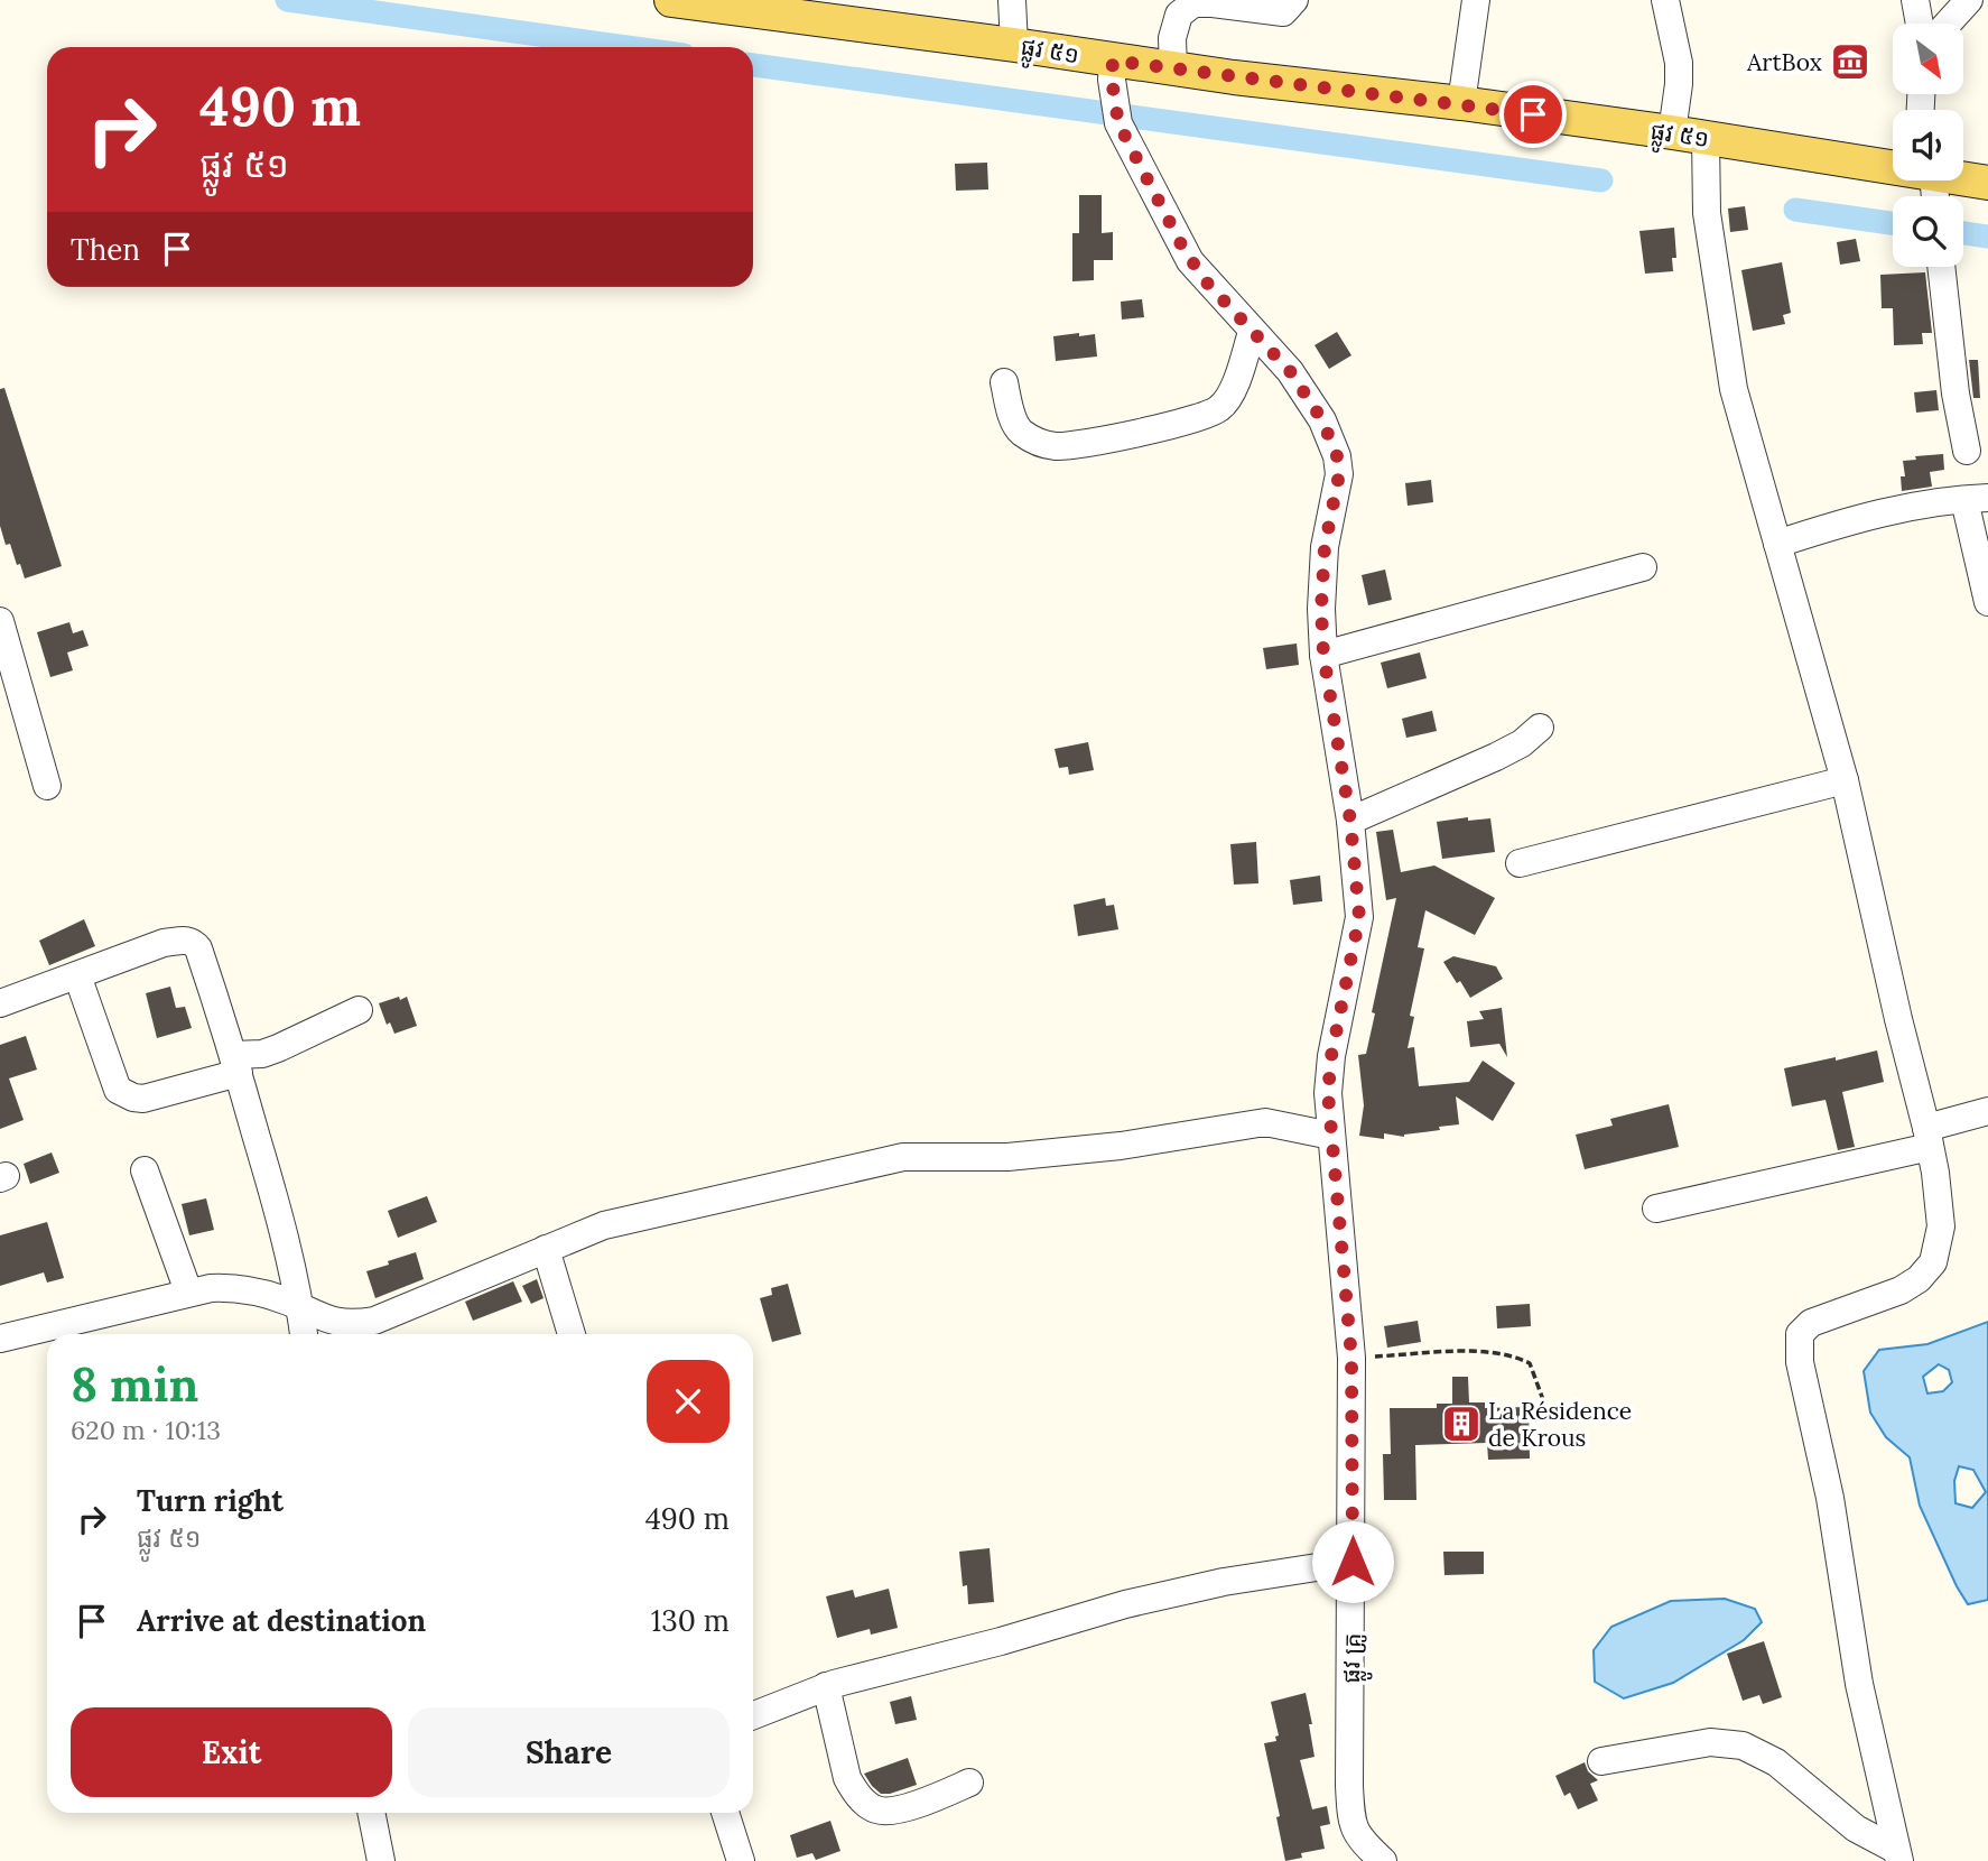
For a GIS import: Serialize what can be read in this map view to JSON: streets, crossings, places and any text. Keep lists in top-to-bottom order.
{
  "streets": {
    "main road": ["ផ្លូវ ៥១"],
    "street": ["ផ្លូវ គ្រូ"]
  },
  "crossings": [
    ["ផ្លូវ ៥១", "ផ្លូវ គ្រូ"]
  ],
  "places": {
    "museum": ["ArtBox"],
    "building": ["La Résidence de Krous"]
  },
  "north": "bottom right",
  "page": {
    "turn": ["490 m", "ផ្លូវ ៥១"],
    "then": "Then",
    "heading": ["8 min", "620 m · 10:13"],
    "list": [
      {
        "name": "Turn right",
        "note": "ផ្លូវ ៥១",
        "value": "490 m"
      },
      {
        "name": "Arrive at destination",
        "value": "130 m"
      }
    ],
    "buttons": ["Exit", "Share"]
  }
}
